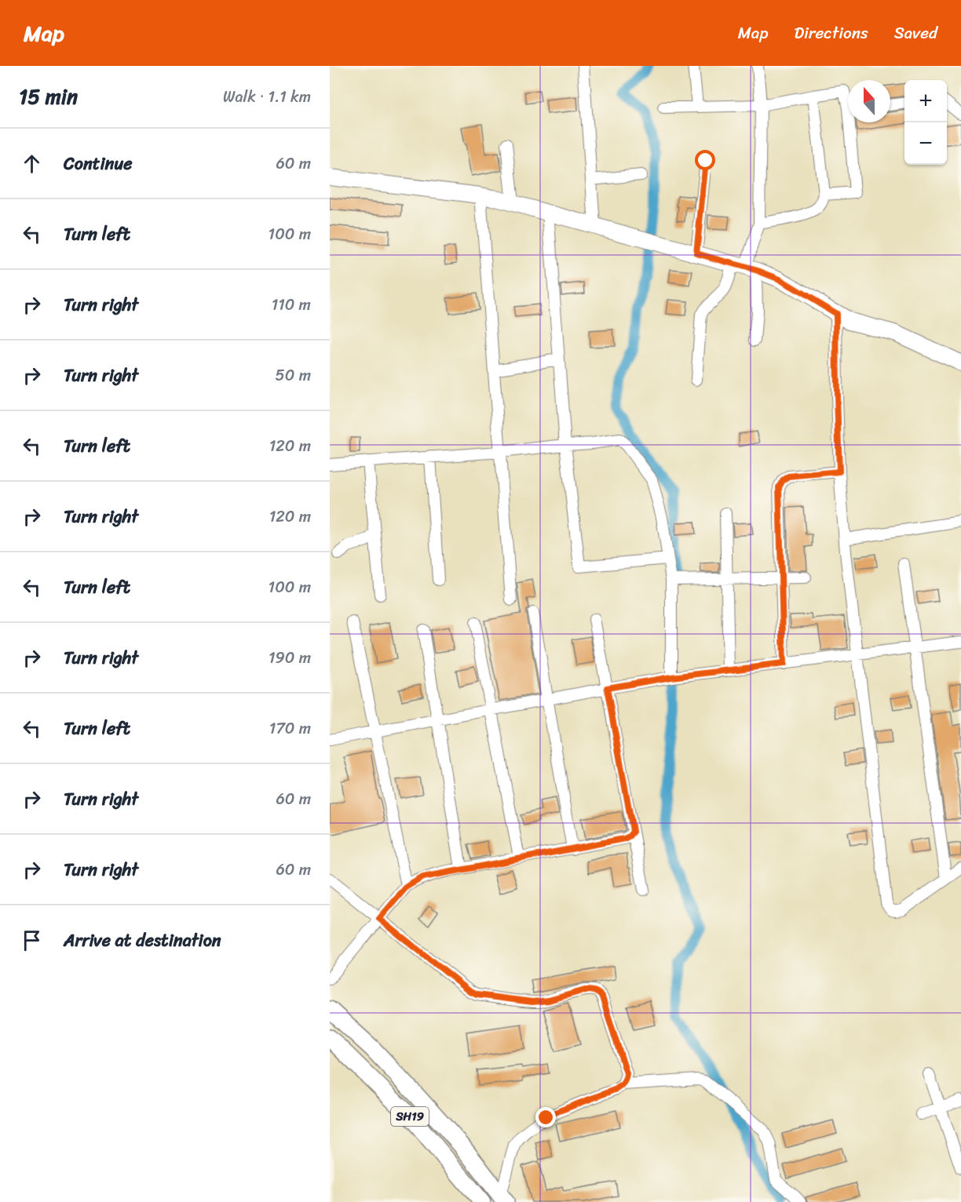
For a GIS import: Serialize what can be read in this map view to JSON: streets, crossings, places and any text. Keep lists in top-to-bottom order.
{
  "streets": {
    "main road": ["SH19"]
  },
  "north": "top",
  "page": {
    "header": "Map",
    "nav": ["Map", "Directions", "Saved"],
    "heading": ["15 min", "Walk · 1.1 km"],
    "map_buttons": ["+", "−"],
    "list": [
      ["Continue", "60 m"],
      ["Turn left", "100 m"],
      ["Turn right", "110 m"],
      ["Turn right", "50 m"],
      ["Turn left", "120 m"],
      ["Turn right", "120 m"],
      ["Turn left", "100 m"],
      ["Turn right", "190 m"],
      ["Turn left", "170 m"],
      ["Turn right", "60 m"],
      ["Turn right", "60 m"],
      "Arrive at destination"
    ]
  }
}
